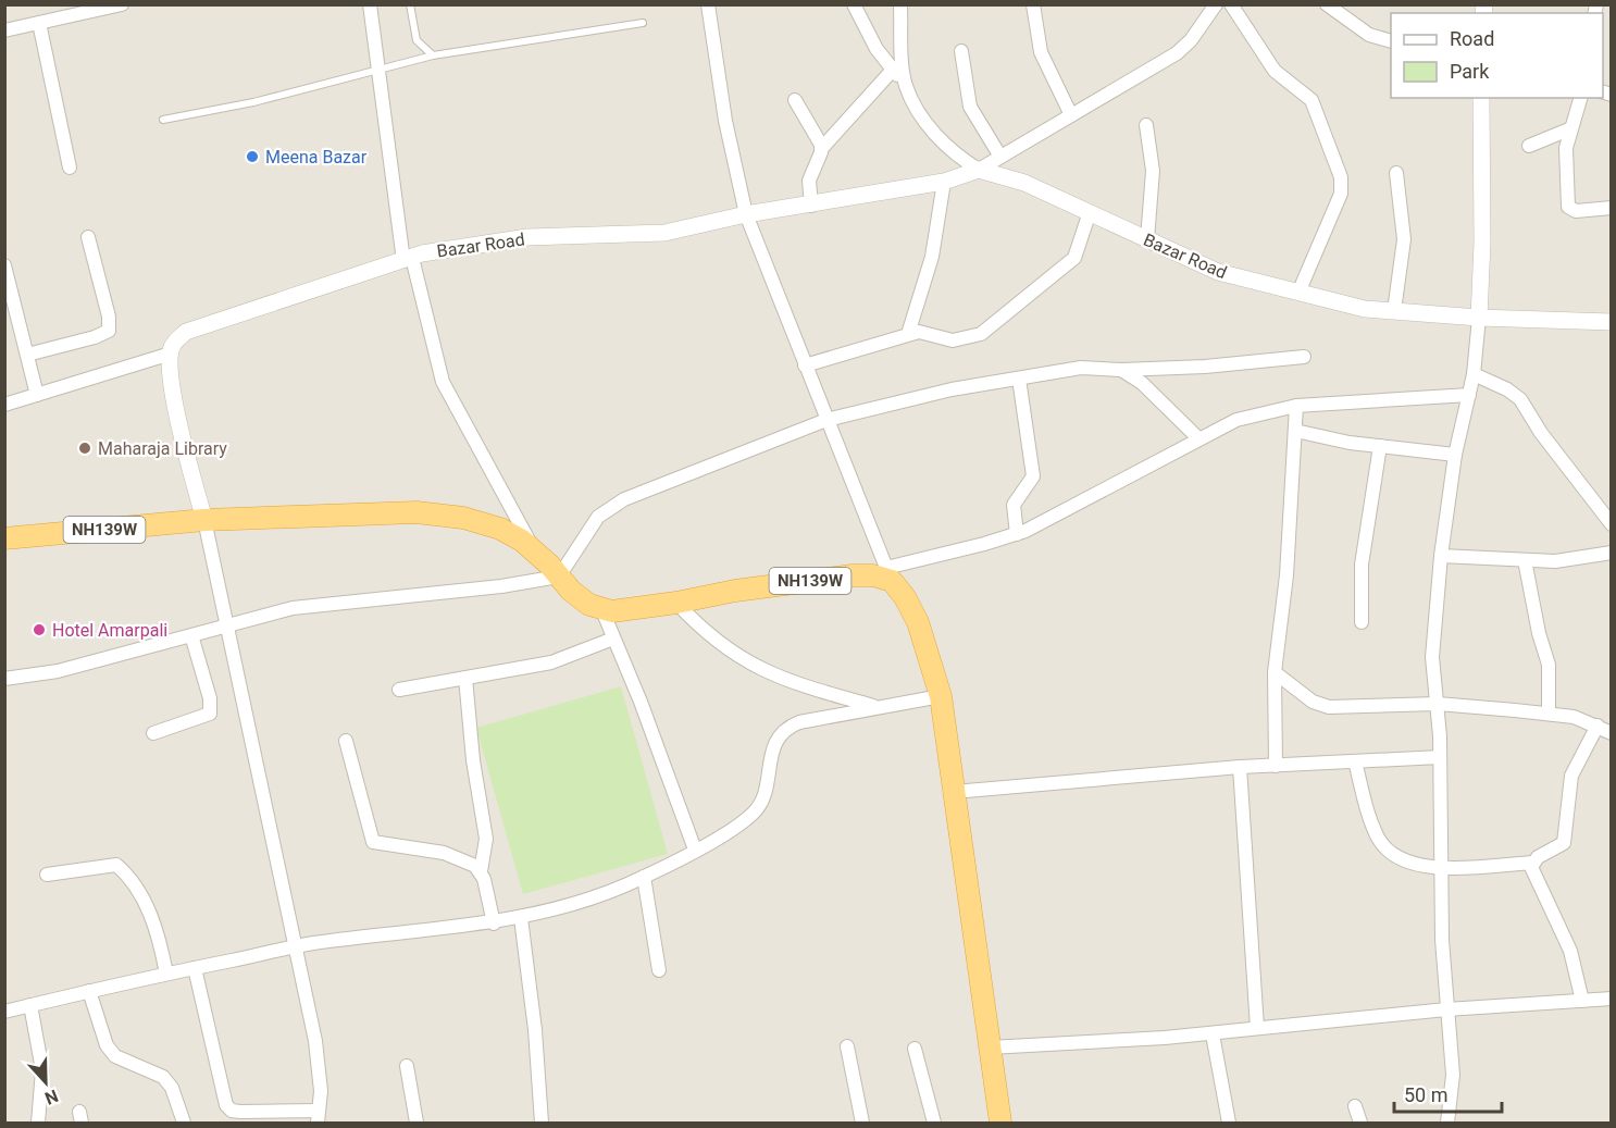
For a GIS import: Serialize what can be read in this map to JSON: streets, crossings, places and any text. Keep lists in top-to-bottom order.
{
  "streets": {
    "highway": ["NH139W"],
    "street": ["Bazar Road"]
  },
  "places": ["Meena Bazar", "Maharaja Library", "Hotel Amarpali"],
  "legend": ["Road", "Park"],
  "scale_bar": "50 m",
  "north": "bottom"
}
